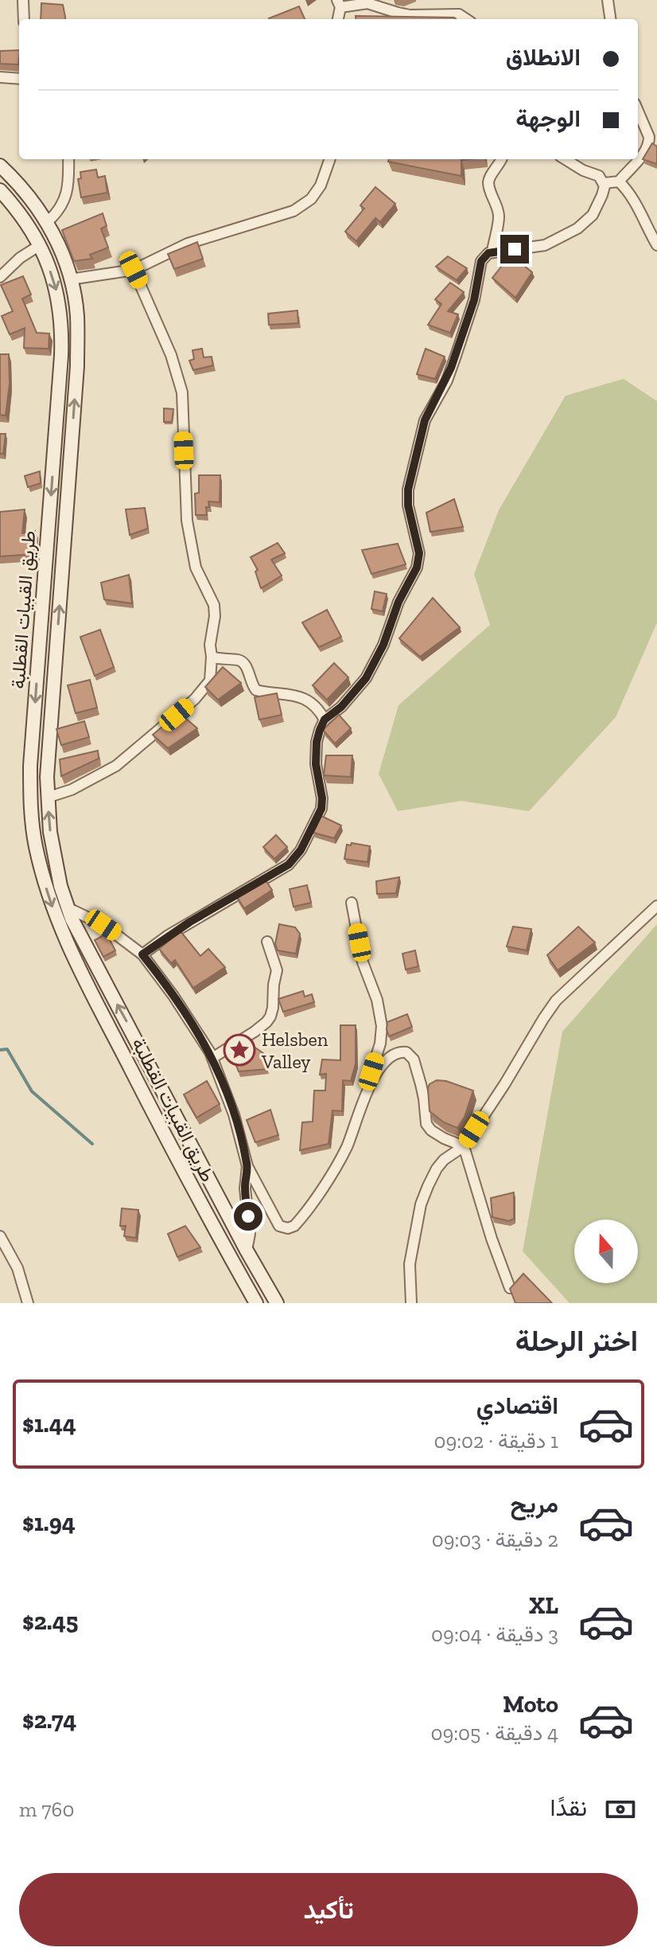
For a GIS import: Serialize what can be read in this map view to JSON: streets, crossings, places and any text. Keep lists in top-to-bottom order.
{
  "streets": {
    "main road": ["طريق القبيات القطلبة"]
  },
  "places": {
    "place": ["Helsben Valley"]
  },
  "north": "top",
  "page": {
    "banner": ["الانطلاق", "الوجهة"],
    "heading": "اختر الرحلة",
    "list": [
      {
        "name": "اقتصادي",
        "note": "1 دقيقة · 09:02",
        "value": "$1.44"
      },
      {
        "name": "مريح",
        "note": "2 دقيقة · 09:03",
        "value": "$1.94"
      },
      {
        "name": "XL",
        "note": "3 دقيقة · 09:04",
        "value": "$2.45"
      },
      {
        "name": "Moto",
        "note": "4 دقيقة · 09:05",
        "value": "$2.74"
      }
    ],
    "pay": ["نقدًا", "760 m"],
    "buttons": "تأكيد"
  }
}
